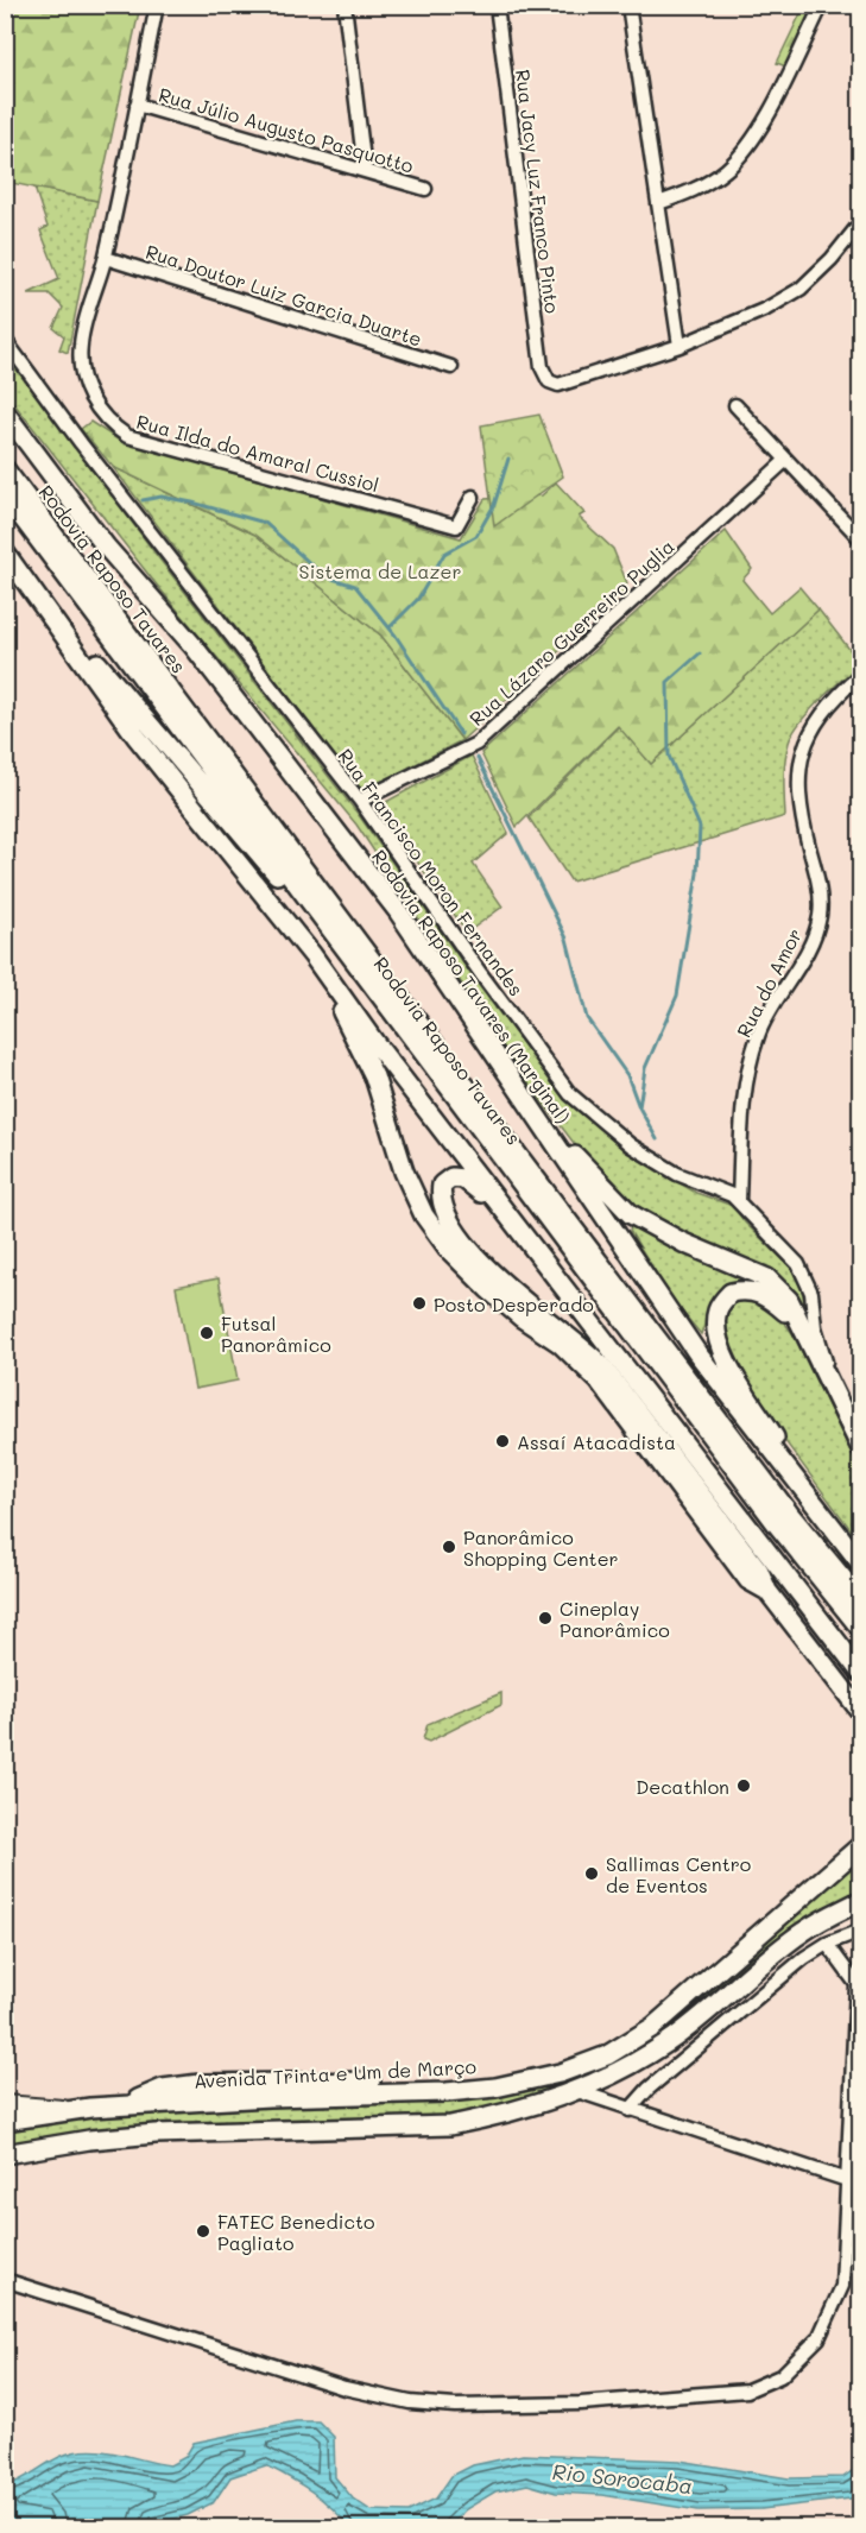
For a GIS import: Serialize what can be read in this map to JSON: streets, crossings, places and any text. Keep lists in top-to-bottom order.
{
  "streets": {
    "highway": ["Rodovia Raposo Tavares", "Rodovia Raposo Tavares (Marginal)", "Avenida Trinta e Um de Março"],
    "street": [
      "Rua Júlio Augusto Pasquotto",
      "Rua Jacy Luz Franco Pinto",
      "Rua Doutor Luiz Garcia Duarte",
      "Rua Ilda do Amaral Cussiol",
      "Rua Lázaro Guerreiro Puglia",
      "Rua Francisco Moron Fernandes",
      "Rua do Amor"
    ]
  },
  "crossings": [
    ["Rua Júlio Augusto Pasquotto", "Rua Ilda do Amaral Cussiol"],
    ["Rua Doutor Luiz Garcia Duarte", "Rua Ilda do Amaral Cussiol"],
    ["Rua Lázaro Guerreiro Puglia", "Rua Francisco Moron Fernandes"],
    ["Rua Francisco Moron Fernandes", "Rua do Amor"]
  ],
  "water": ["Rio Sorocaba"],
  "parks": ["Sistema de Lazer"],
  "places": [
    "Posto Desperado",
    "Futsal Panorâmico",
    "Assaí Atacadista",
    "Panorâmico Shopping Center",
    "Cineplay Panorâmico",
    "Decathlon",
    "Sallimas Centro de Eventos",
    "FATEC Benedicto Pagliato"
  ]
}
